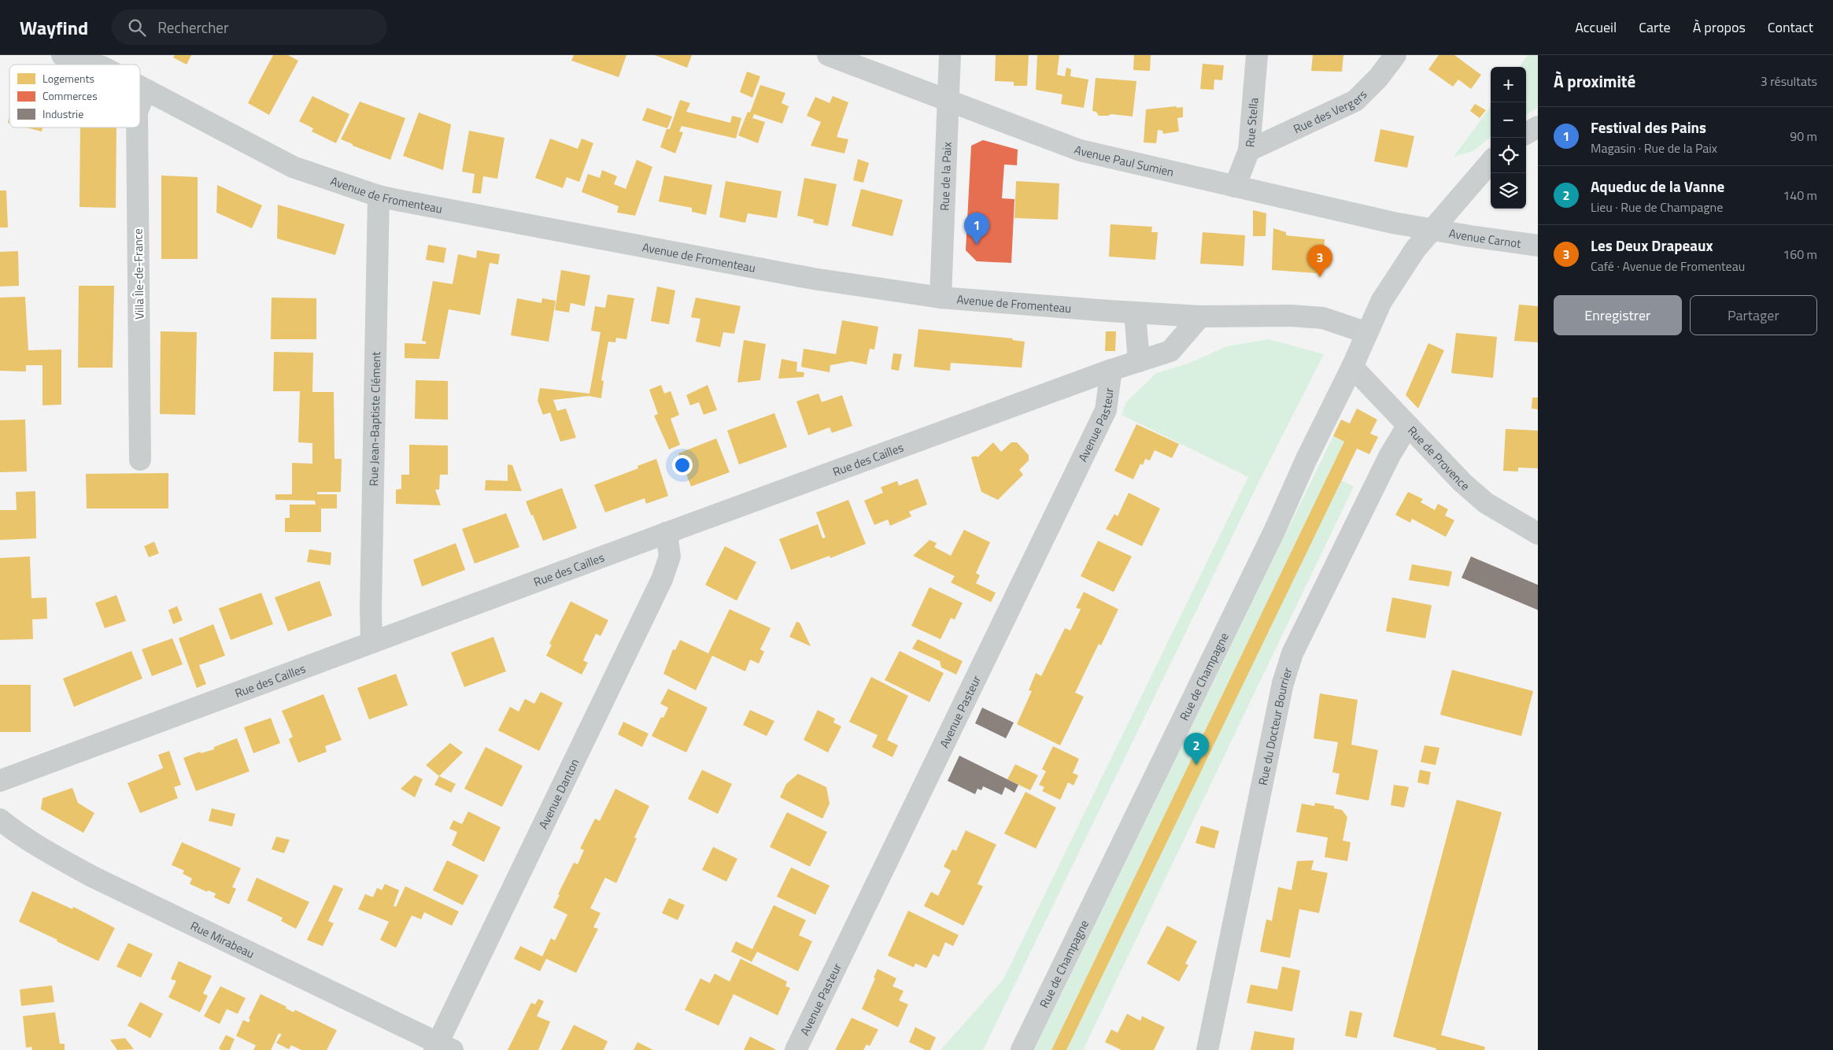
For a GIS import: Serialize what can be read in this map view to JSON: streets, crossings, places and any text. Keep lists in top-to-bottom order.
{
  "streets": {
    "street": [
      "Rue des Vergers",
      "Rue Stella",
      "Avenue Paul Sumien",
      "Rue de la Paix",
      "Avenue de Fromenteau",
      "Avenue Carnot",
      "Villa Île-de-France",
      "Rue Jean-Baptiste Clément",
      "Avenue Pasteur",
      "Rue de Provence",
      "Rue des Cailles",
      "Rue de Champagne",
      "Rue du Docteur Bourrier",
      "Avenue Danton",
      "Rue Mirabeau"
    ]
  },
  "crossings": [
    ["Rue des Vergers", "Rue Stella"],
    ["Rue Stella", "Avenue Paul Sumien"],
    ["Avenue Paul Sumien", "Rue de la Paix"],
    ["Avenue Paul Sumien", "Avenue Carnot"],
    ["Avenue Paul Sumien", "Rue de Champagne"],
    ["Rue de la Paix", "Avenue de Fromenteau"],
    ["Avenue de Fromenteau", "Villa Île-de-France"],
    ["Avenue de Fromenteau", "Rue Jean-Baptiste Clément"],
    ["Avenue de Fromenteau", "Rue des Cailles"],
    ["Avenue de Fromenteau", "Rue de Champagne"],
    ["Avenue Carnot", "Rue de Champagne"],
    ["Rue Jean-Baptiste Clément", "Rue des Cailles"],
    ["Avenue Pasteur", "Rue des Cailles"],
    ["Rue de Provence", "Rue de Champagne"],
    ["Rue de Provence", "Rue du Docteur Bourrier"],
    ["Rue des Cailles", "Avenue Danton"],
    ["Avenue Danton", "Rue Mirabeau"]
  ],
  "legend": ["Logements", "Commerces", "Industrie"],
  "page": {
    "header": "Wayfind",
    "search": "Rechercher",
    "nav": [
      "Accueil",
      "Carte",
      "À propos",
      "Contact"
    ],
    "heading": ["À proximité", "3 résultats"],
    "map_buttons": ["+", "−"],
    "list": [
      {
        "mark": "1",
        "name": "Festival des Pains",
        "note": "Magasin · Rue de la Paix",
        "value": "90 m"
      },
      {
        "mark": "2",
        "name": "Aqueduc de la Vanne",
        "note": "Lieu · Rue de Champagne",
        "value": "140 m"
      },
      {
        "mark": "3",
        "name": "Les Deux Drapeaux",
        "note": "Café · Avenue de Fromenteau",
        "value": "160 m"
      }
    ],
    "pins": ["1", "3", "2"],
    "buttons": ["Enregistrer", "Partager"]
  }
}
